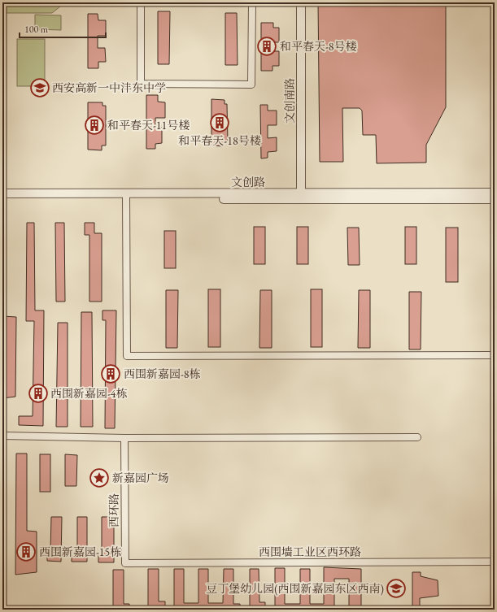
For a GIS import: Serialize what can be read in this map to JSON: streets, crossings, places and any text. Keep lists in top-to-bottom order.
{
  "streets": {
    "street": [
      "文创南路",
      "文创路",
      "西环路",
      "西围墙工业区西环路"
    ]
  },
  "crossings": [
    ["文创南路", "文创路"],
    ["西环路", "西围墙工业区西环路"]
  ],
  "places": {
    "building": [
      "和平春天-8号楼",
      "和平春天-18号楼",
      "和平春天-11号楼",
      "西围新嘉园-8栋",
      "西围新嘉园-4栋",
      "西围新嘉园-15栋"
    ],
    "school or university": ["西安高新一中沣东中学", "豆丁堡幼儿园(西围新嘉园东区西南)"],
    "place": ["新嘉园广场"]
  },
  "scale_bar": "100 m"
}
